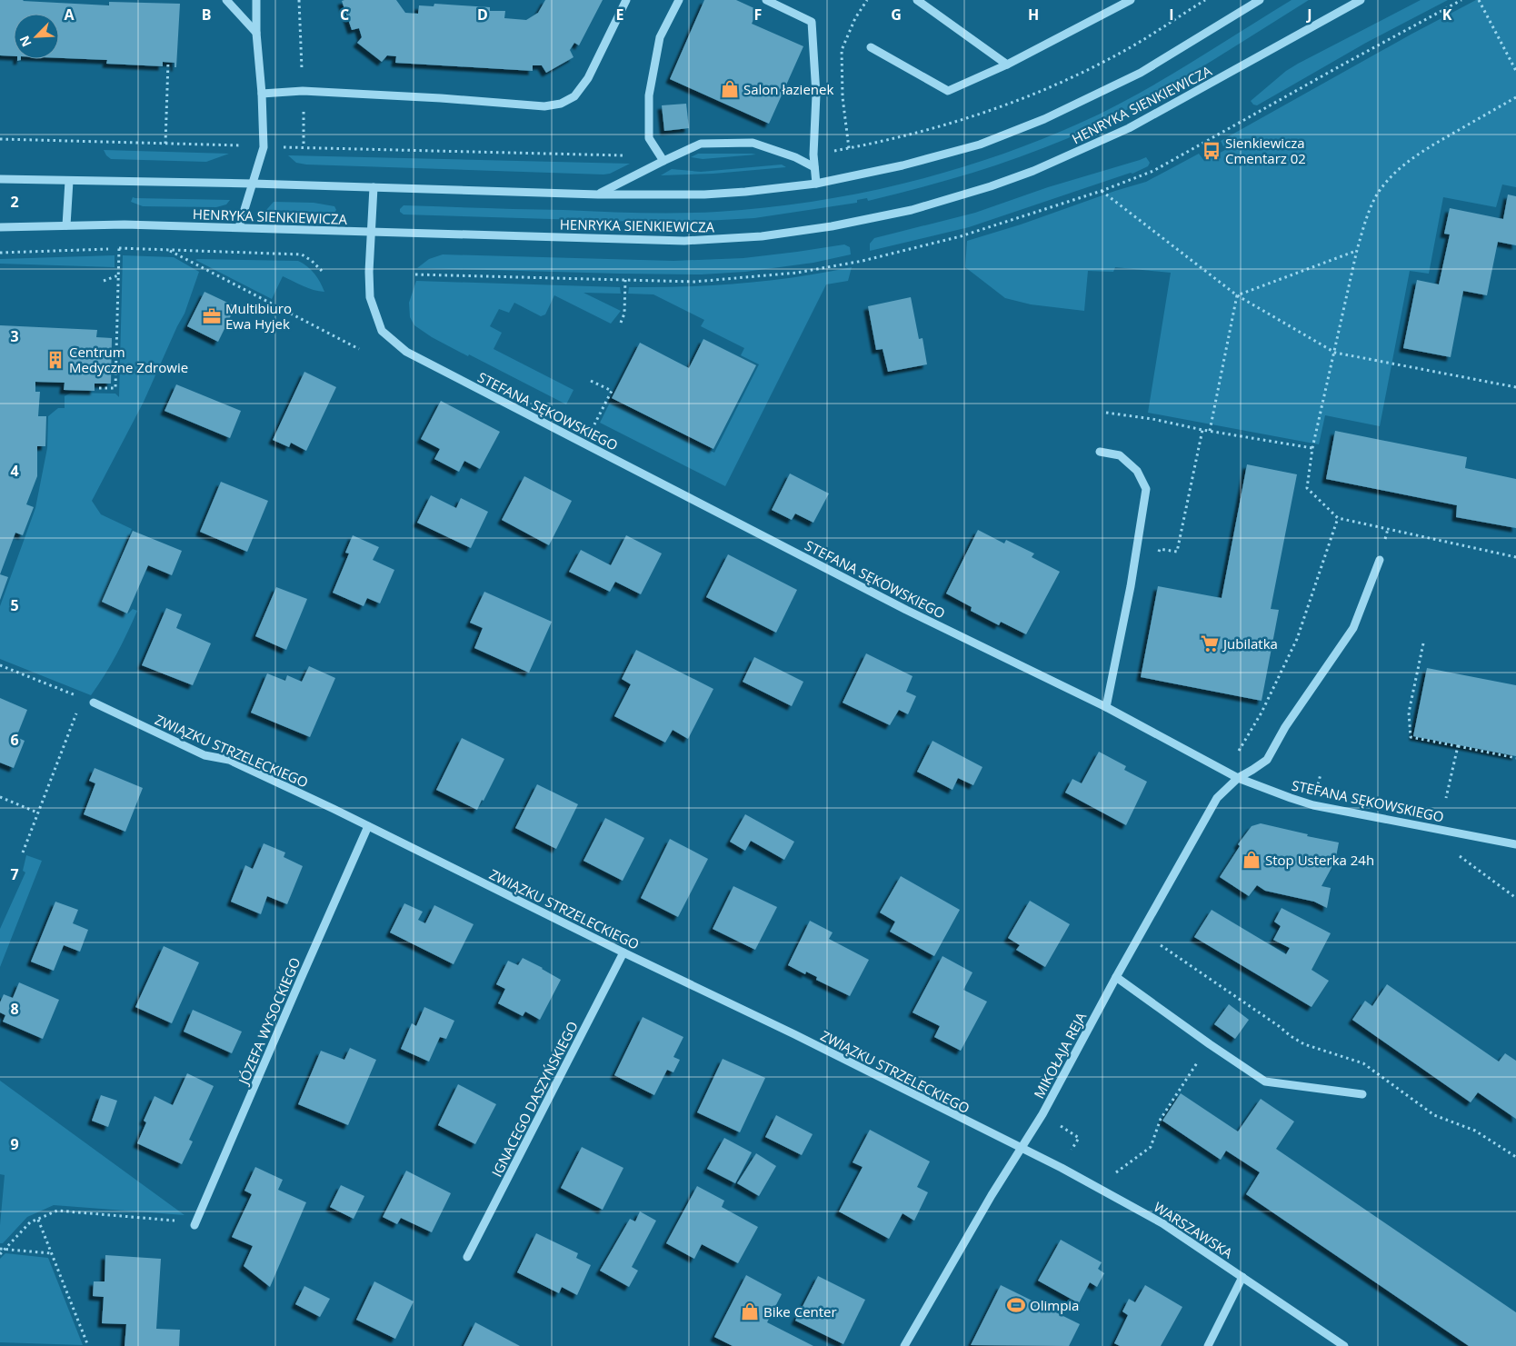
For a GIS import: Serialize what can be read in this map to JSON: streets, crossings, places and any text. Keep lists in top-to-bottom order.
{
  "streets": {
    "street": [
      "HENRYKA SIENKIEWICZA",
      "STEFANA SĘKOWSKIEGO",
      "ZWIĄZKU STRZELECKIEGO",
      "JÓZEFA WYSOCKIEGO",
      "MIKOŁAJA REJA",
      "IGNACEGO DASZYŃSKIEGO",
      "WARSZAWSKA"
    ]
  },
  "crossings": [
    ["HENRYKA SIENKIEWICZA", "STEFANA SĘKOWSKIEGO"],
    ["STEFANA SĘKOWSKIEGO", "MIKOŁAJA REJA"],
    ["ZWIĄZKU STRZELECKIEGO", "JÓZEFA WYSOCKIEGO"],
    ["ZWIĄZKU STRZELECKIEGO", "MIKOŁAJA REJA"],
    ["ZWIĄZKU STRZELECKIEGO", "IGNACEGO DASZYŃSKIEGO"],
    ["ZWIĄZKU STRZELECKIEGO", "WARSZAWSKA"],
    ["MIKOŁAJA REJA", "WARSZAWSKA"]
  ],
  "places": {
    "shop": ["Salon łazienek", "Stop Usterka 24h", "Bike Center"],
    "bus stop": ["Sienkiewicza Cmentarz 02"],
    "office": ["Multibiuro Ewa Hyjek"],
    "building": ["Centrum Medyczne Zdrowie"],
    "supermarket": ["Jubilatka"],
    "sports": ["Olimpia"]
  },
  "north": "bottom left",
  "grid": {
    "columns": [
      "A",
      "B",
      "C",
      "D",
      "E",
      "F",
      "G",
      "H",
      "I",
      "J",
      "K"
    ],
    "rows": [
      "2",
      "3",
      "4",
      "5",
      "6",
      "7",
      "8",
      "9"
    ]
  }
}
